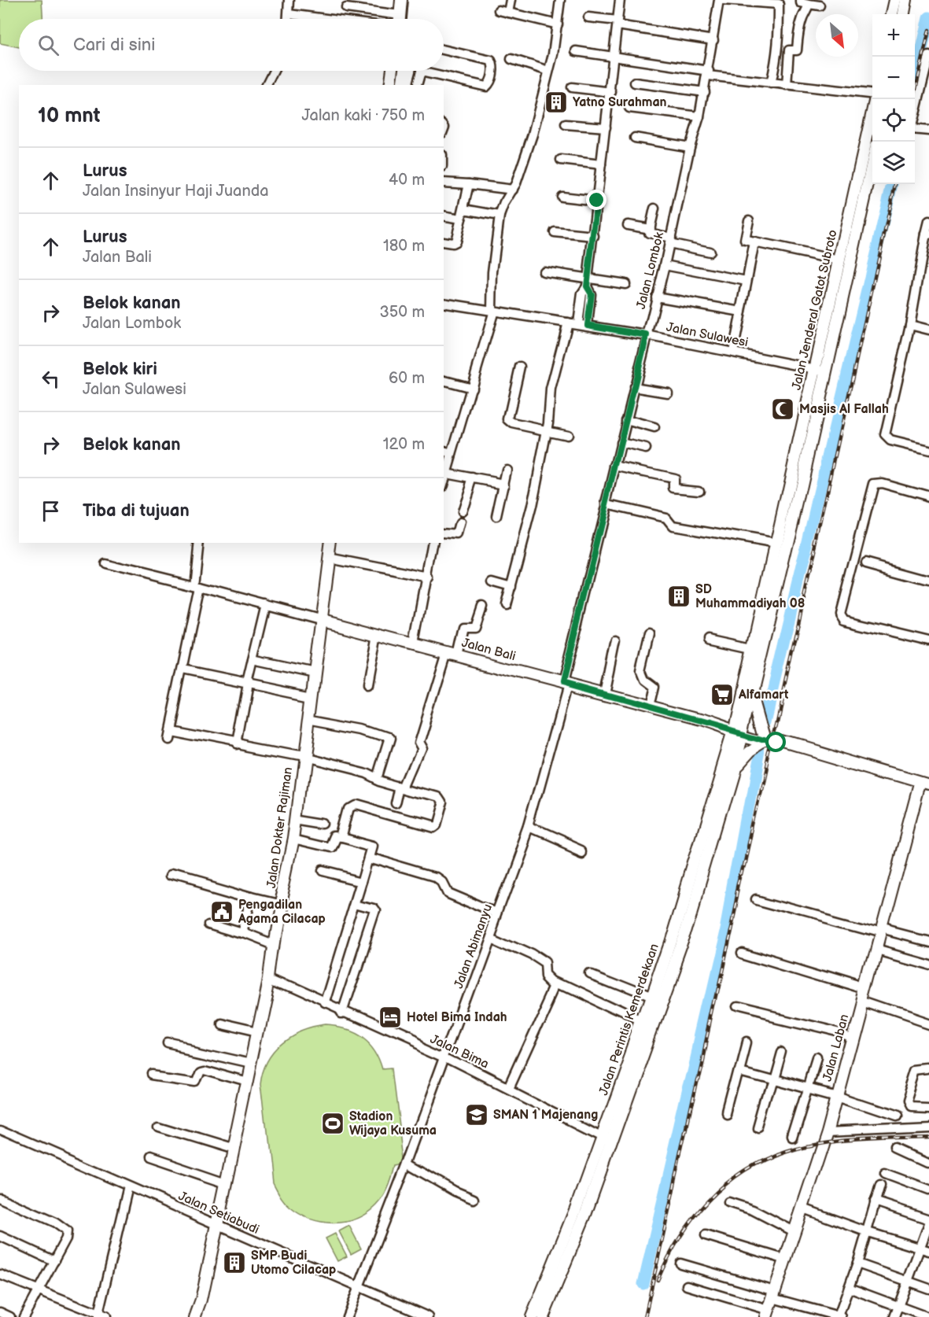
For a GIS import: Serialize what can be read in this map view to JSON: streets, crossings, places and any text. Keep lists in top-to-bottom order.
{
  "streets": {
    "main road": [
      "Jalan Jenderal Gatot Subroto",
      "Jalan Bali",
      "Jalan Dokter Rajiman",
      "Jalan Perintis Kemerdekaan",
      "Jalan Laban"
    ],
    "street": [
      "Jalan Lombok",
      "Jalan Sulawesi",
      "Jalan Abimanyu",
      "Jalan Bima",
      "Jalan Setiabudi"
    ]
  },
  "crossings": [
    ["Jalan Lombok", "Jalan Sulawesi"],
    ["Jalan Lombok", "Jalan Bali"],
    ["Jalan Lombok", "Jalan Abimanyu"],
    ["Jalan Jenderal Gatot Subroto", "Jalan Sulawesi"],
    ["Jalan Jenderal Gatot Subroto", "Jalan Bali"],
    ["Jalan Jenderal Gatot Subroto", "Jalan Perintis Kemerdekaan"],
    ["Jalan Bali", "Jalan Dokter Rajiman"],
    ["Jalan Bali", "Jalan Abimanyu"],
    ["Jalan Bali", "Jalan Perintis Kemerdekaan"],
    ["Jalan Bali", "Jalan Laban"],
    ["Jalan Dokter Rajiman", "Jalan Bima"],
    ["Jalan Dokter Rajiman", "Jalan Setiabudi"],
    ["Jalan Abimanyu", "Jalan Bima"],
    ["Jalan Abimanyu", "Jalan Setiabudi"],
    ["Jalan Perintis Kemerdekaan", "Jalan Bima"]
  ],
  "places": {
    "building": ["Yatno Surahman", "SD Muhammadiyah 08", "SMP Budi Utomo Cilacap"],
    "mosque": ["Masjis Al Fallah"],
    "supermarket": ["Alfamart"],
    "public building": ["Pengadilan Agama Cilacap"],
    "hotel": ["Hotel Bima Indah"],
    "school or university": ["SMAN 1 Majenang"],
    "sports": ["Stadion Wijaya Kusuma"]
  },
  "north": "bottom right",
  "page": {
    "map_buttons": ["+", "−"],
    "search": "Cari di sini",
    "heading": ["10 mnt", "Jalan kaki · 750 m"],
    "list": [
      ["Lurus", "Jalan Insinyur Haji Juanda", "40 m"],
      ["Lurus", "Jalan Bali", "180 m"],
      ["Belok kanan", "Jalan Lombok", "350 m"],
      ["Belok kiri", "Jalan Sulawesi", "60 m"],
      ["Belok kanan", "120 m"],
      "Tiba di tujuan"
    ]
  }
}
